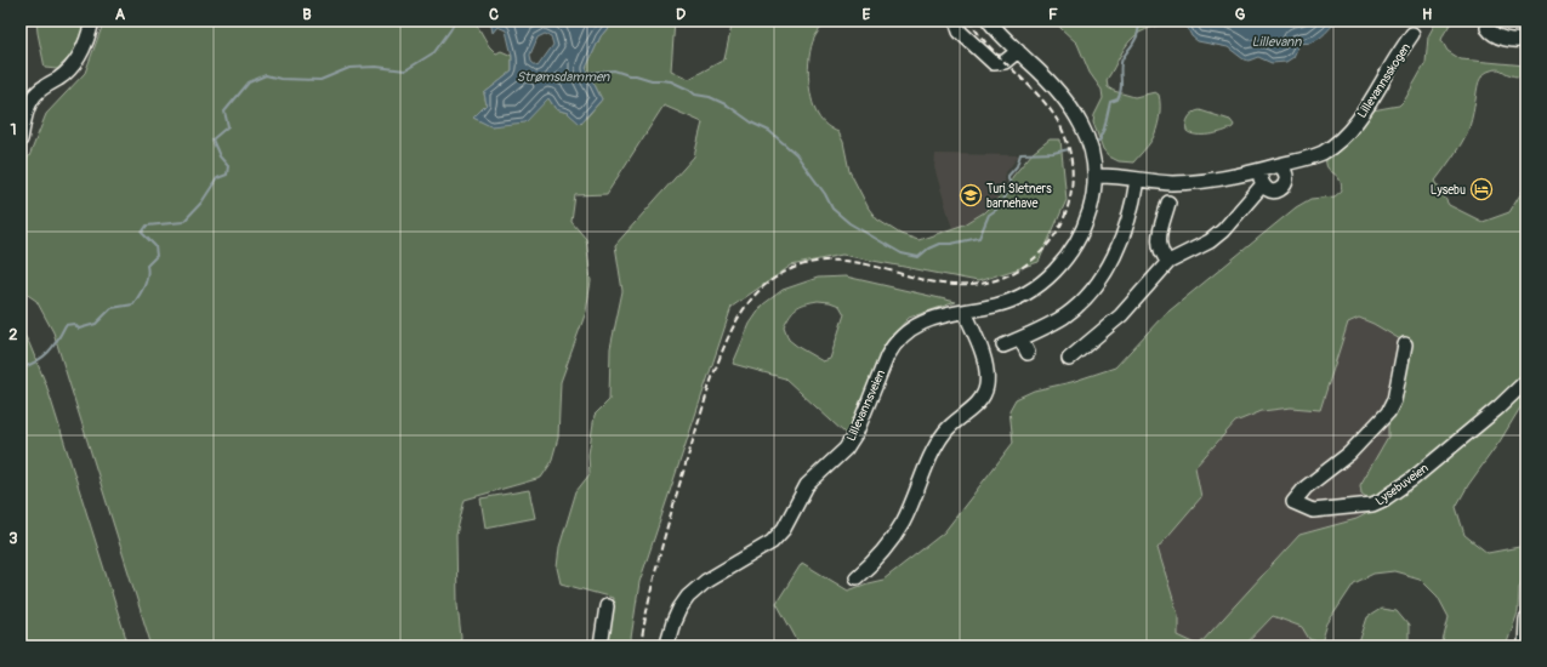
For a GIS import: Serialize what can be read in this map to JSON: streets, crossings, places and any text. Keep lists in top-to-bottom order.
{
  "streets": {
    "street": ["Lillevannsskogen", "Lillevannsveien", "Lysebuveien"]
  },
  "crossings": [
    ["Lillevannsskogen", "Lillevannsveien"]
  ],
  "water": ["Lillevann", "Strømsdammen"],
  "places": {
    "hotel": ["Lysebu"],
    "school or university": ["Turi Sletners barnehave"]
  },
  "grid": {
    "columns": [
      "A",
      "B",
      "C",
      "D",
      "E",
      "F",
      "G",
      "H"
    ],
    "rows": ["1", "2", "3"]
  }
}
